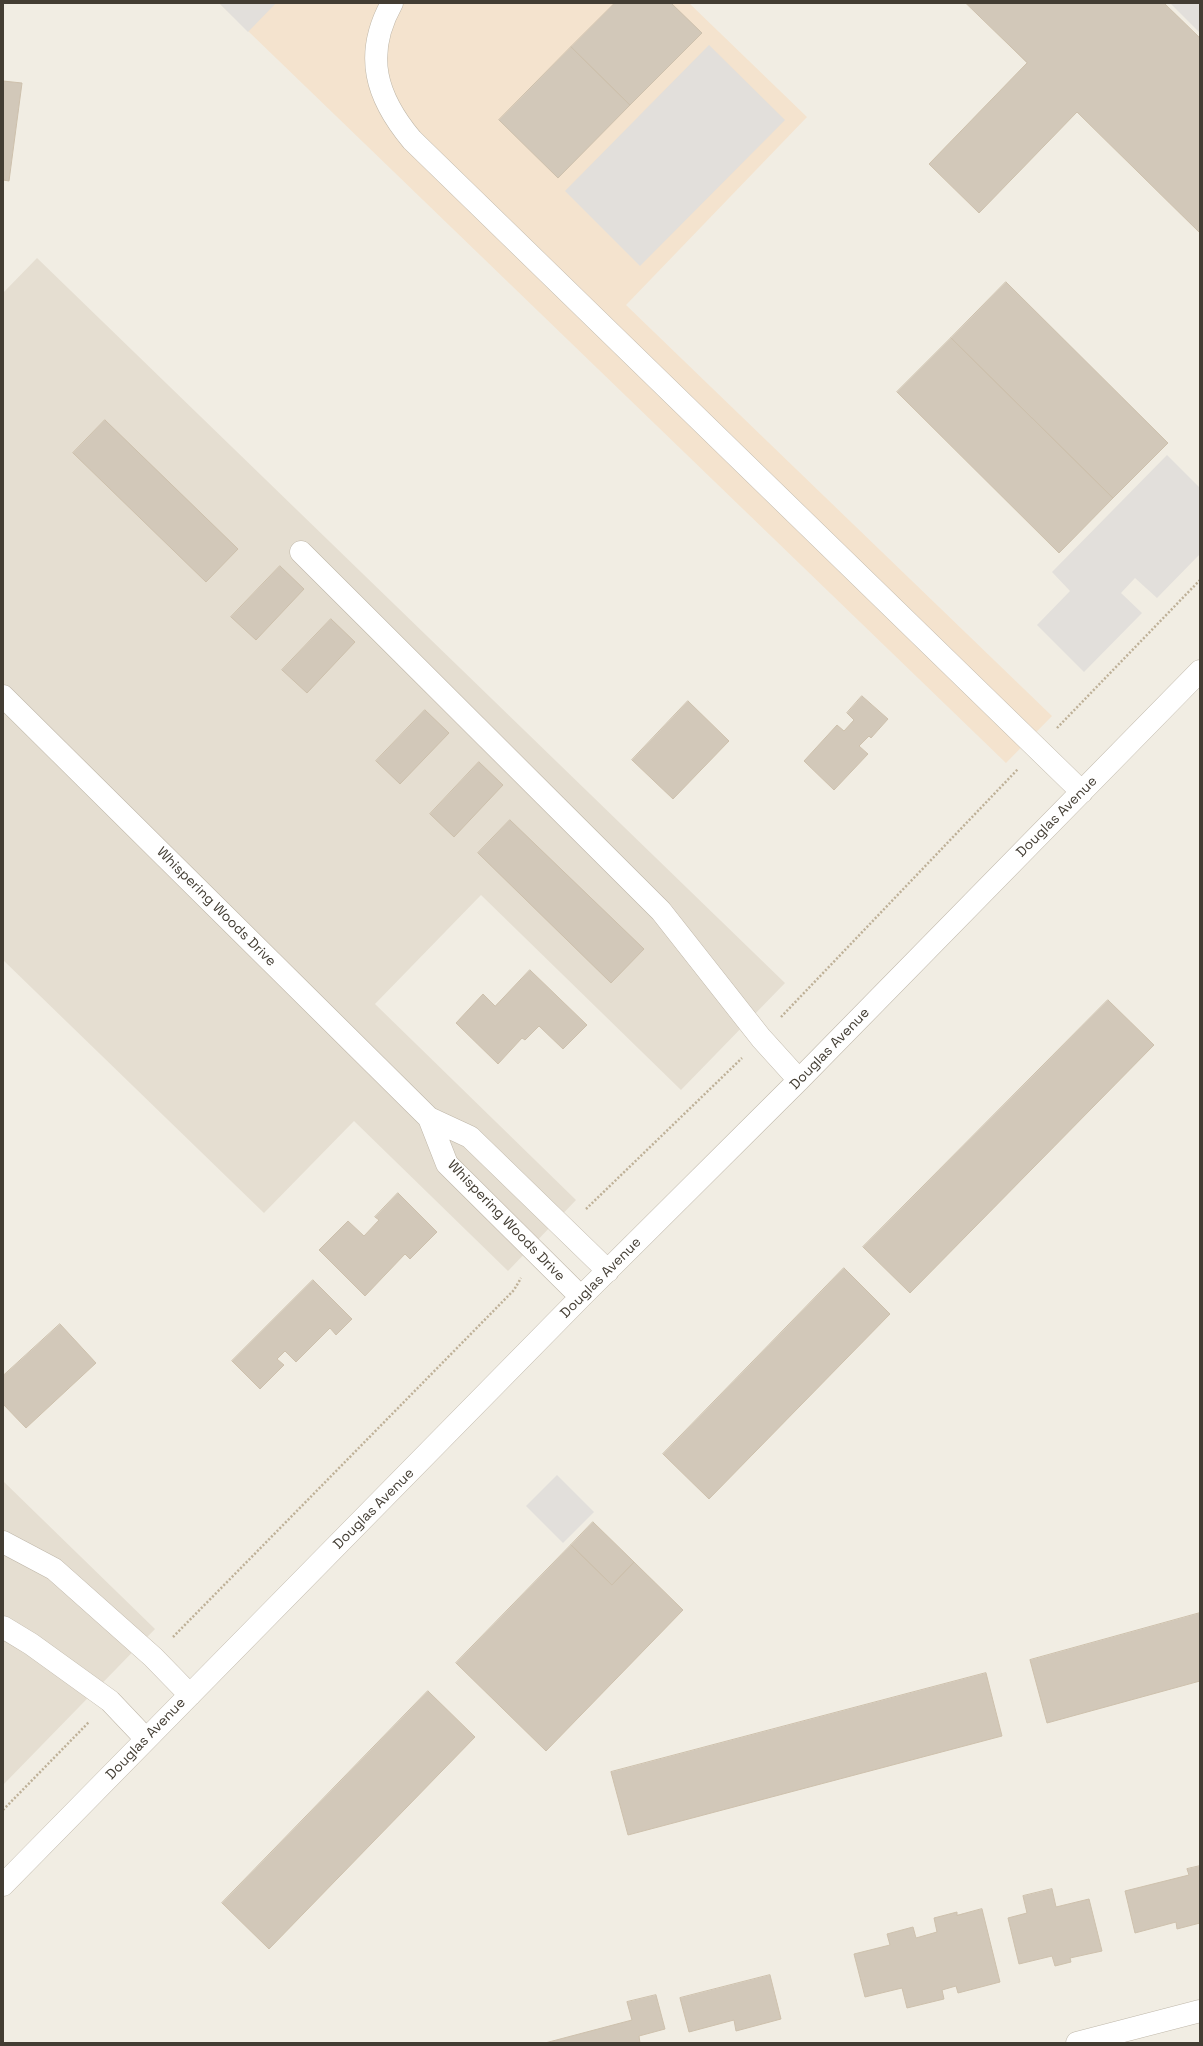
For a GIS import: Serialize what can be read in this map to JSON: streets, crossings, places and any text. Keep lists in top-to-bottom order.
{
  "streets": {
    "street": ["Douglas Avenue", "Whispering Woods Drive"]
  },
  "crossings": [
    ["Douglas Avenue", "Whispering Woods Drive"]
  ]
}
